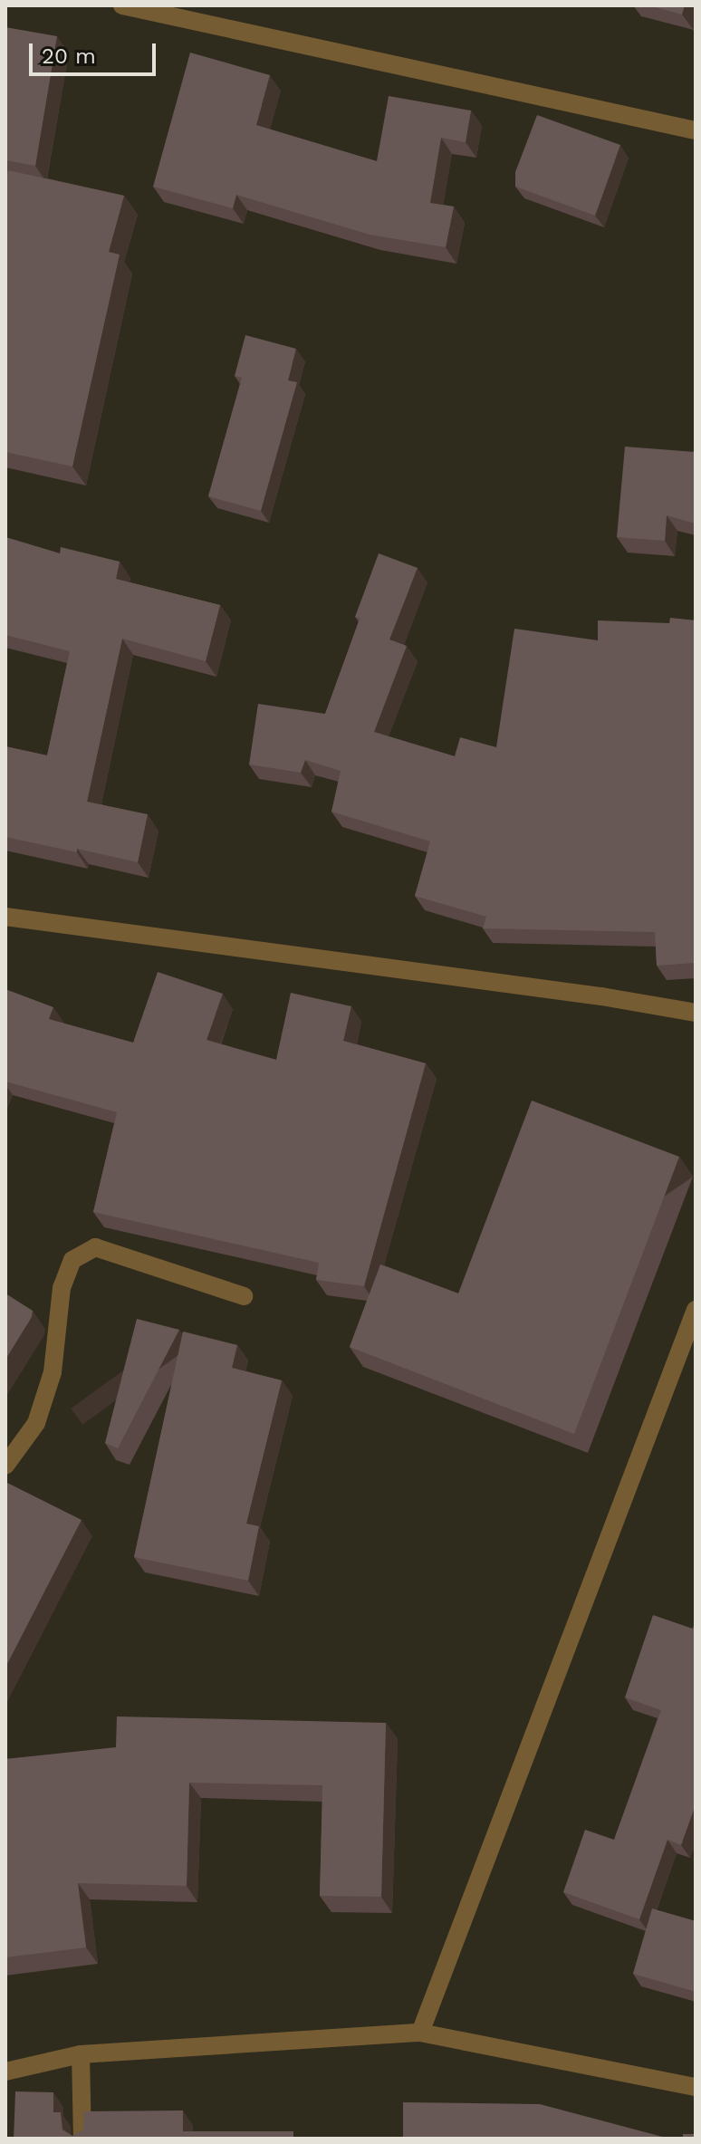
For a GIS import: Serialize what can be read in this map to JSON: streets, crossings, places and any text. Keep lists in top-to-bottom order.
{
  "scale_bar": "20 m"
}
